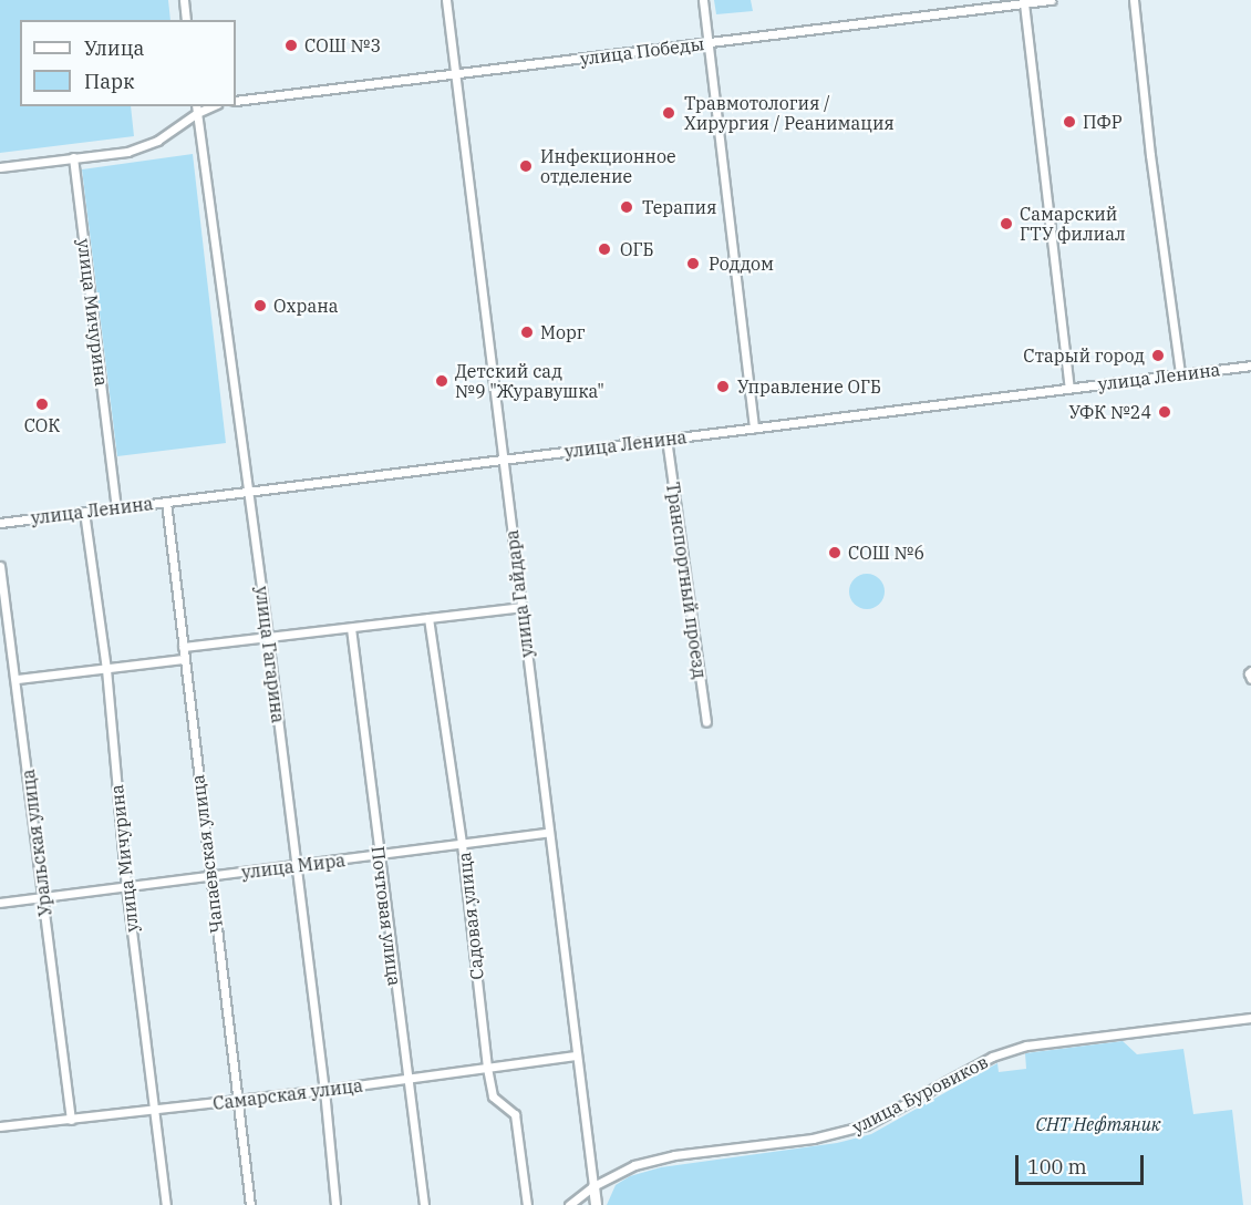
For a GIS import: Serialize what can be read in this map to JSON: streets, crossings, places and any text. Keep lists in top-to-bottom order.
{
  "streets": {
    "street": [
      "улица Победы",
      "улица Мичурина",
      "улица Ленина",
      "Транспортный проезд",
      "улица Гайдара",
      "улица Гагарина",
      "Уральская улица",
      "Чапаевская улица",
      "улица Мира",
      "Почтовая улица",
      "Садовая улица",
      "Самарская улица",
      "улица Буровиков"
    ]
  },
  "crossings": [
    ["улица Победы", "улица Гайдара"],
    ["улица Мичурина", "улица Ленина"],
    ["улица Мичурина", "улица Мира"],
    ["улица Мичурина", "Самарская улица"],
    ["улица Ленина", "Транспортный проезд"],
    ["улица Ленина", "улица Гайдара"],
    ["улица Ленина", "улица Гагарина"],
    ["улица Ленина", "Чапаевская улица"],
    ["улица Гайдара", "улица Мира"],
    ["улица Гайдара", "Самарская улица"],
    ["улица Гайдара", "улица Буровиков"],
    ["улица Гагарина", "улица Мира"],
    ["улица Гагарина", "Самарская улица"],
    ["Уральская улица", "улица Мира"],
    ["Уральская улица", "Самарская улица"],
    ["Чапаевская улица", "улица Мира"],
    ["Чапаевская улица", "Самарская улица"],
    ["улица Мира", "Почтовая улица"],
    ["улица Мира", "Садовая улица"],
    ["Почтовая улица", "Самарская улица"],
    ["Садовая улица", "Самарская улица"]
  ],
  "parks": ["СНТ Нефтяник"],
  "places": [
    "СОШ №3",
    "Травмотология / Хирургия / Реанимация",
    "ПФР",
    "Инфекционное отделение",
    "Терапия",
    "Самарский ГТУ филиал",
    "ОГБ",
    "Роддом",
    "Охрана",
    "Морг",
    "Старый город",
    "Детский сад №9 \"Журавушка\"",
    "Управление ОГБ",
    "СОК",
    "УФК №24",
    "СОШ №6"
  ],
  "legend": ["Улица", "Парк"],
  "scale_bar": "100 m"
}
